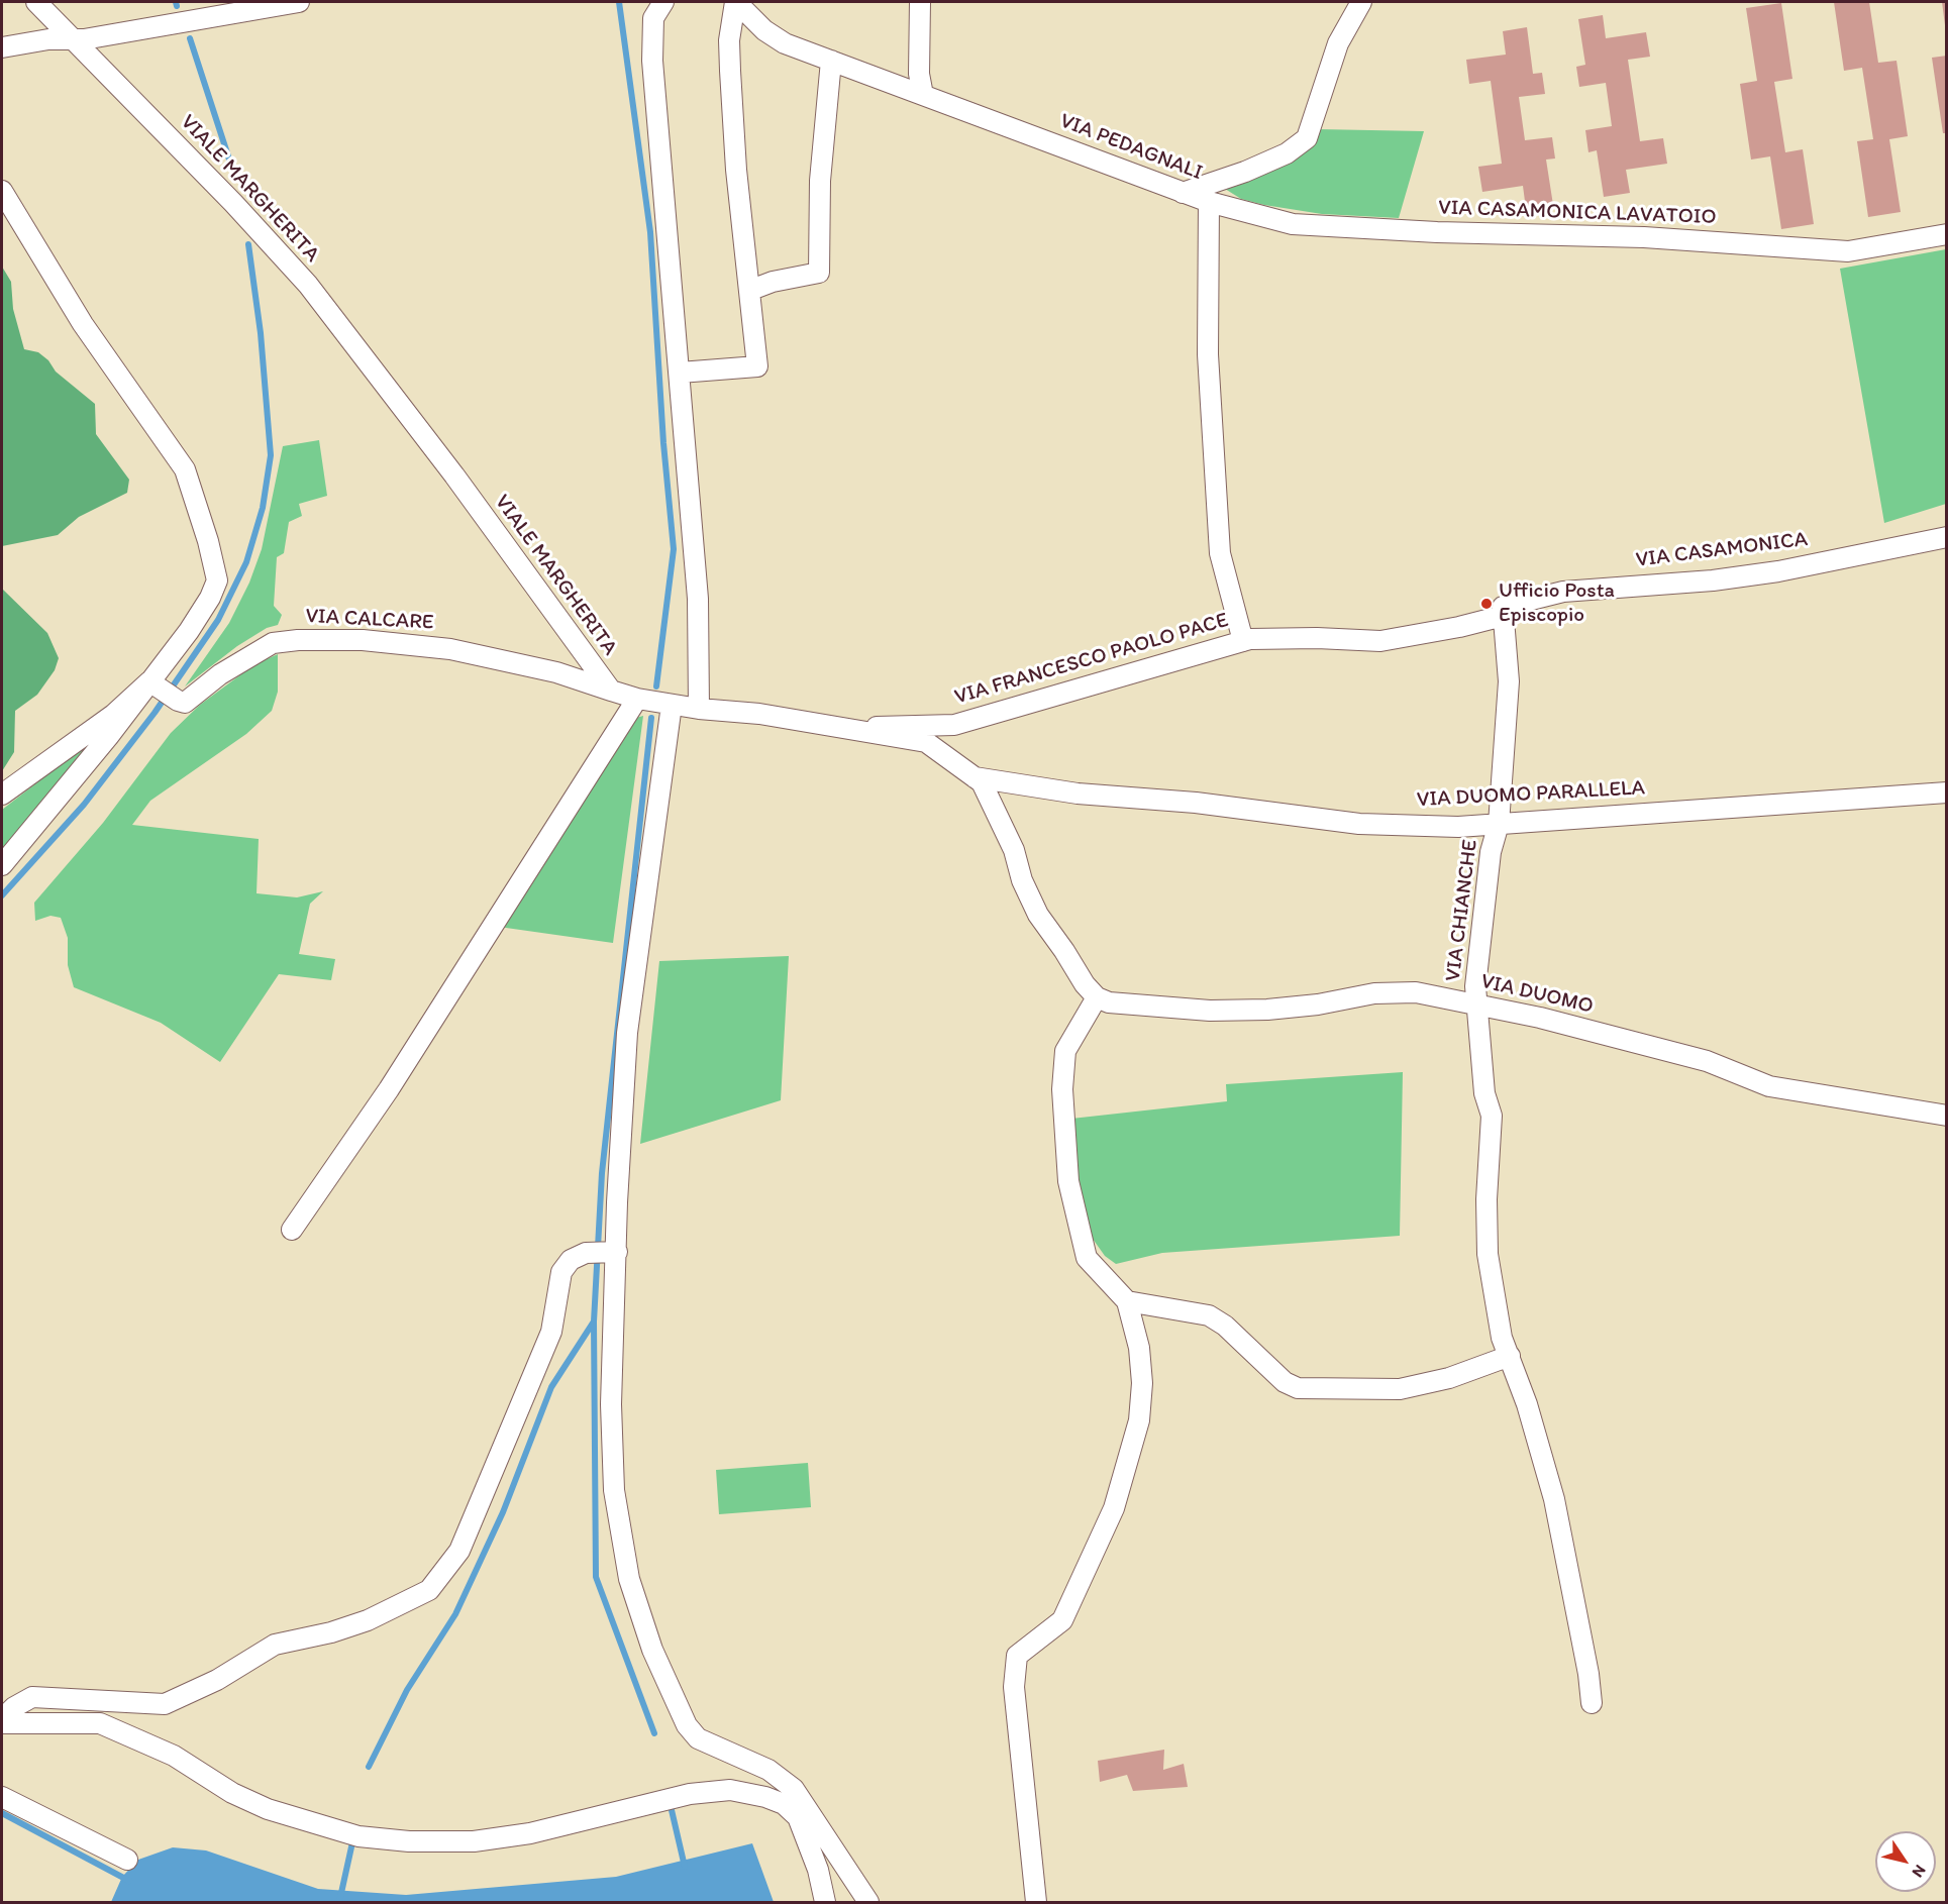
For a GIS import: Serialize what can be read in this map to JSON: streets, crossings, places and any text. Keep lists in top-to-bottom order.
{
  "streets": {
    "street": [
      "VIA PEDAGNALI",
      "VIALE MARGHERITA",
      "VIA CASAMONICA LAVATOIO",
      "VIA CASAMONICA",
      "VIA CALCARE",
      "VIA FRANCESCO PAOLO PACE",
      "VIA DUOMO PARALLELA",
      "VIA CHIANCHE",
      "VIA DUOMO"
    ]
  },
  "crossings": [
    ["VIA PEDAGNALI", "VIA CASAMONICA LAVATOIO"],
    ["VIA PEDAGNALI", "VIA FRANCESCO PAOLO PACE"],
    ["VIALE MARGHERITA", "VIA CALCARE"],
    ["VIALE MARGHERITA", "VIA FRANCESCO PAOLO PACE"],
    ["VIALE MARGHERITA", "VIA DUOMO PARALLELA"],
    ["VIALE MARGHERITA", "VIA DUOMO"],
    ["VIA CASAMONICA", "VIA FRANCESCO PAOLO PACE"],
    ["VIA CASAMONICA", "VIA CHIANCHE"],
    ["VIA FRANCESCO PAOLO PACE", "VIA CHIANCHE"],
    ["VIA DUOMO PARALLELA", "VIA CHIANCHE"],
    ["VIA CHIANCHE", "VIA DUOMO"]
  ],
  "places": ["Ufficio Posta Episcopio"],
  "north": "bottom right"
}
